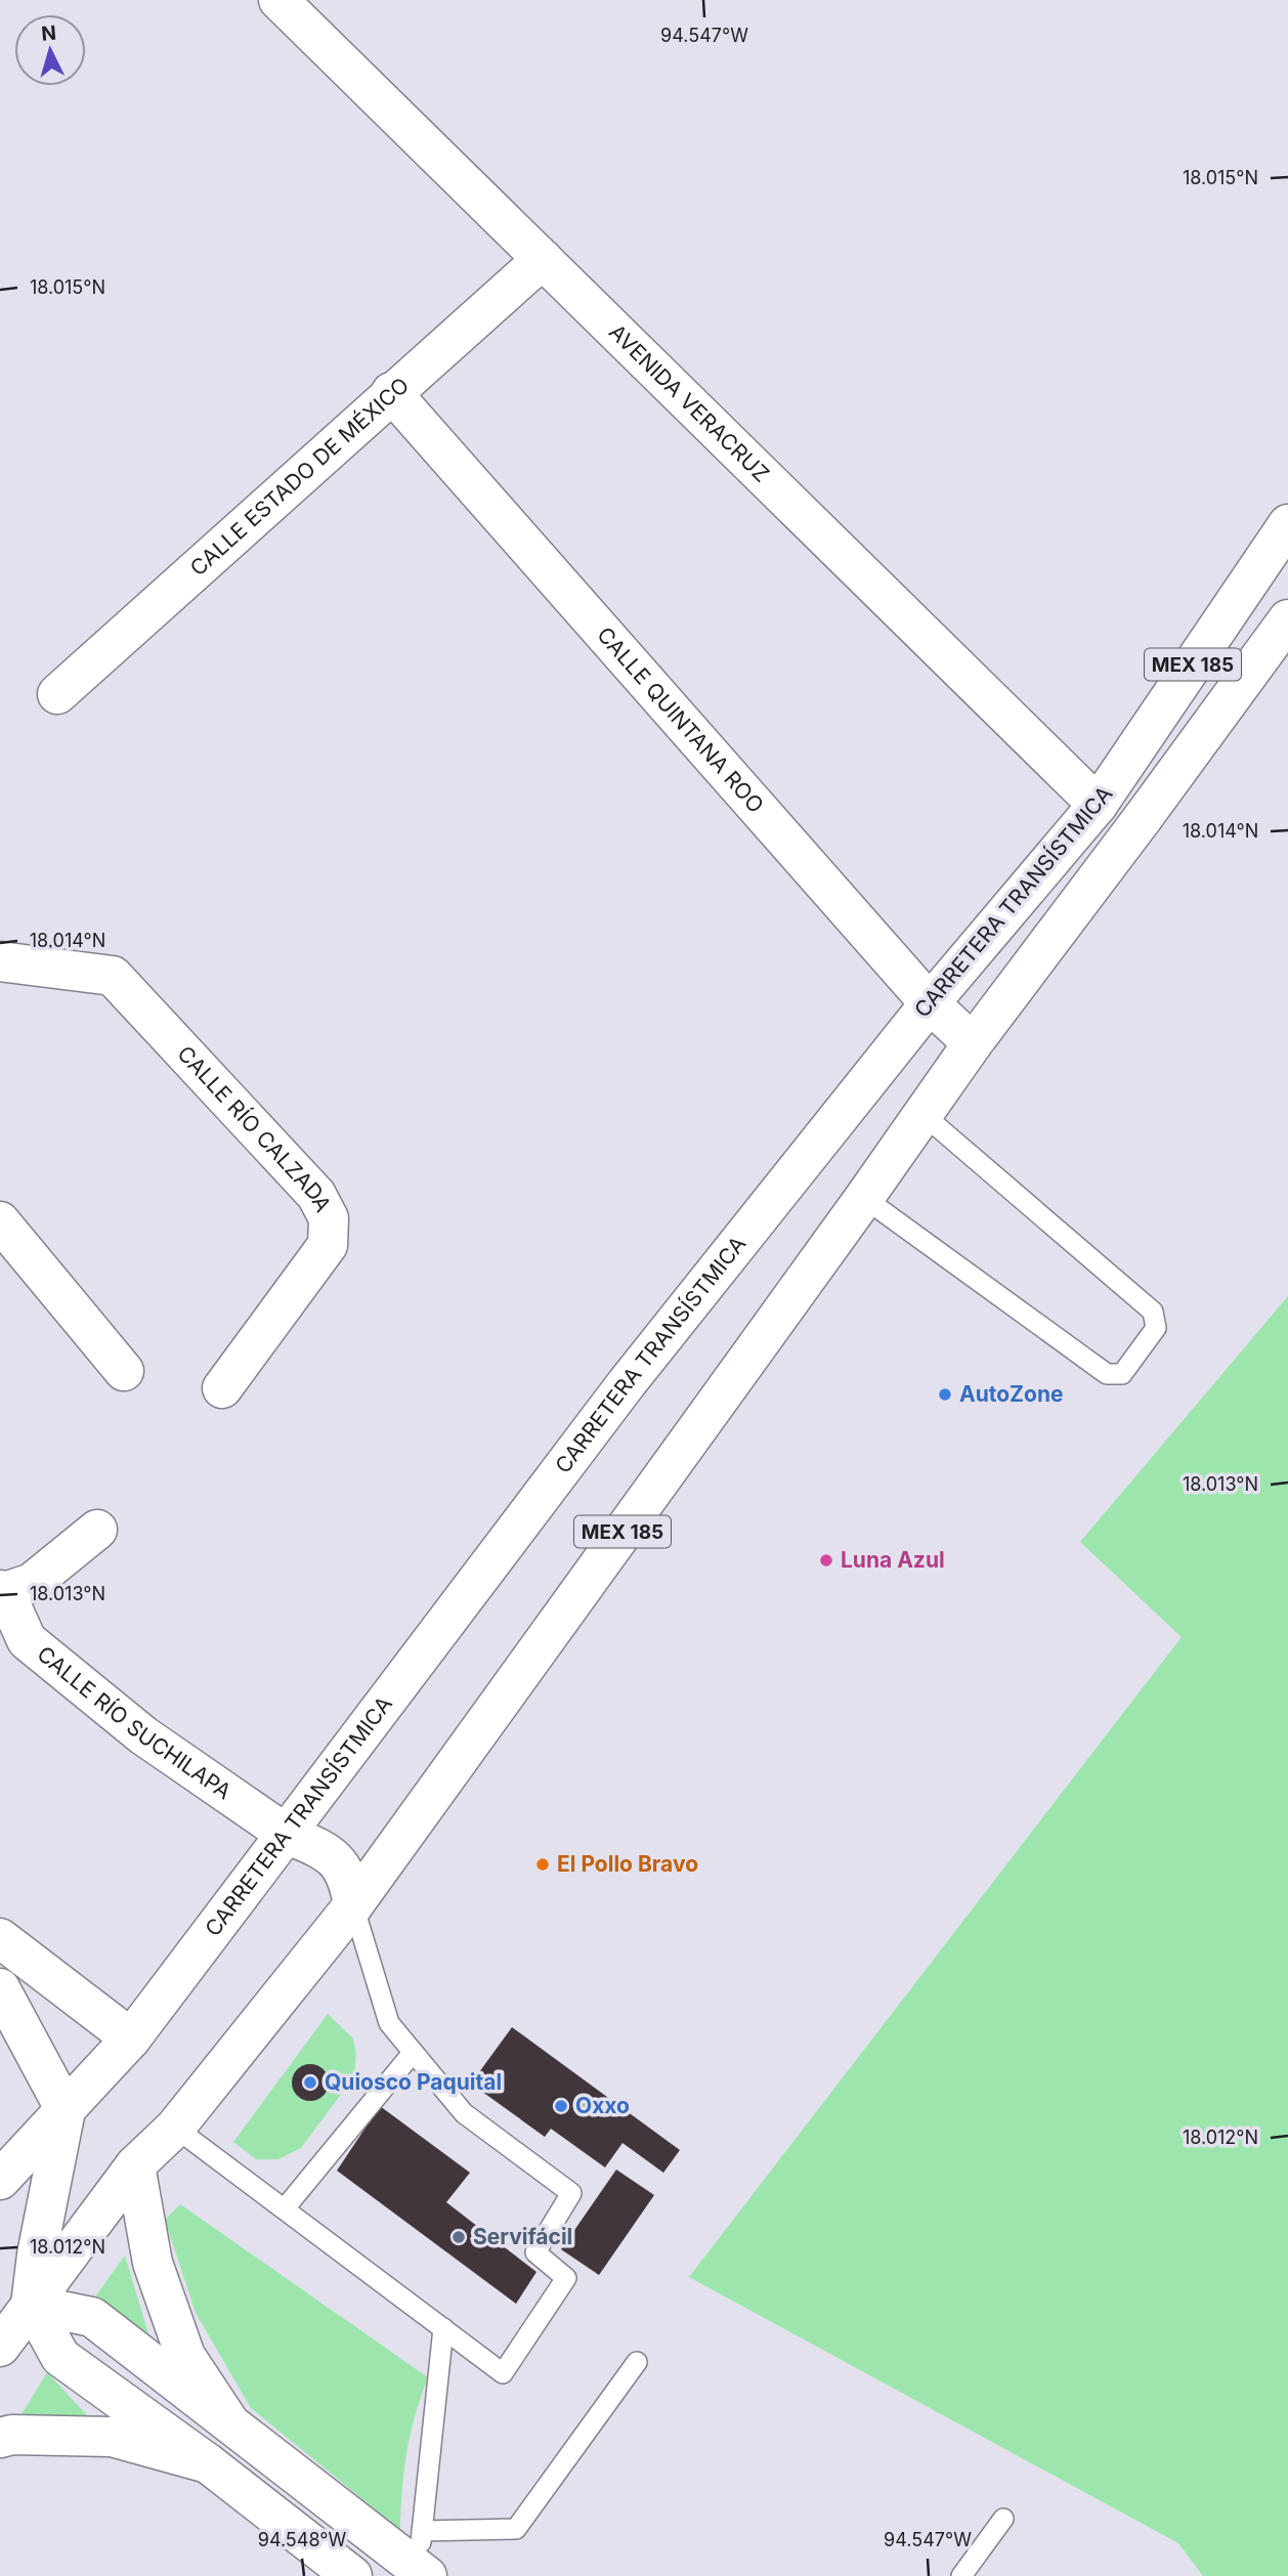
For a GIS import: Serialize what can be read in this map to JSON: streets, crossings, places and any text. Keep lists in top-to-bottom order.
{
  "streets": {
    "main road": [
      "AVENIDA VERACRUZ",
      "CALLE ESTADO DE MÉXICO",
      "MEX 185",
      "CALLE QUINTANA ROO",
      "CARRETERA TRANSÍSTMICA",
      "CALLE RÍO CALZADA",
      "CALLE RÍO SUCHILAPA"
    ]
  },
  "crossings": [
    ["AVENIDA VERACRUZ", "CALLE ESTADO DE MÉXICO"],
    ["AVENIDA VERACRUZ", "CARRETERA TRANSÍSTMICA"],
    ["CALLE ESTADO DE MÉXICO", "CALLE QUINTANA ROO"],
    ["MEX 185", "CARRETERA TRANSÍSTMICA"],
    ["CALLE QUINTANA ROO", "CARRETERA TRANSÍSTMICA"],
    ["CARRETERA TRANSÍSTMICA", "CALLE RÍO SUCHILAPA"]
  ],
  "places": [
    "AutoZone",
    "Luna Azul",
    "El Pollo Bravo",
    "Quiosco Paquital",
    "Oxxo",
    "Servifácil"
  ],
  "north": "top",
  "coordinates": [
    "94.547°W",
    "18.015°N",
    "18.014°N",
    "18.013°N",
    "18.012°N",
    "94.548°W"
  ]
}
